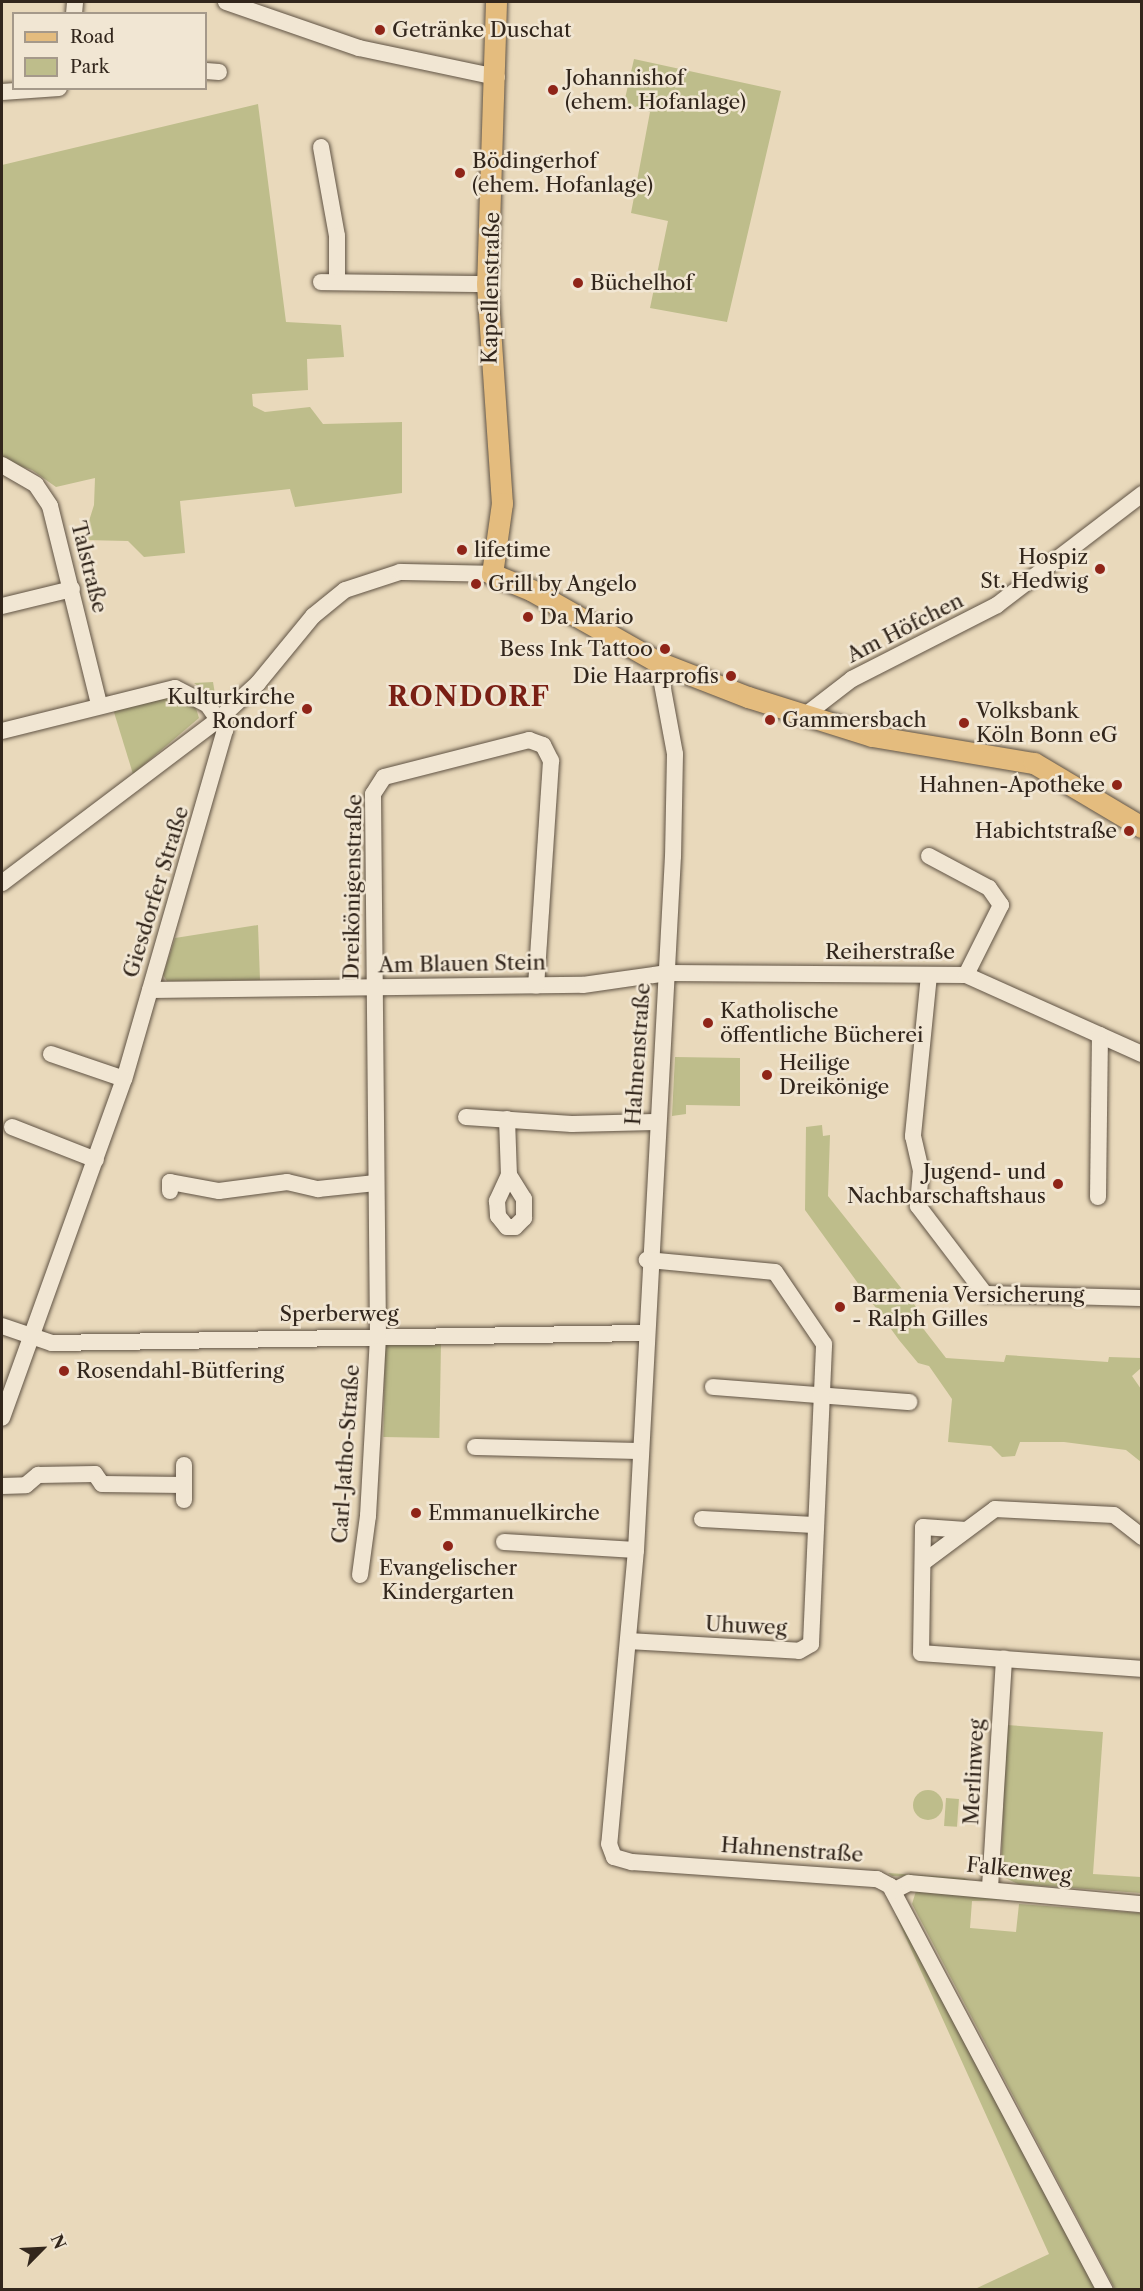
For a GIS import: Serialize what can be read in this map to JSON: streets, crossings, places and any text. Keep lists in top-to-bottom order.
{
  "streets": {
    "main road": ["Kapellenstraße"],
    "street": [
      "Talstraße",
      "Am Höfchen",
      "Dreikönigenstraße",
      "Giesdorfer Straße",
      "Reiherstraße",
      "Am Blauen Stein",
      "Hahnenstraße",
      "Sperberweg",
      "Carl-Jatho-Straße",
      "Uhuweg",
      "Merlinweg",
      "Falkenweg"
    ]
  },
  "crossings": [
    ["Dreikönigenstraße", "Am Blauen Stein"],
    ["Dreikönigenstraße", "Sperberweg"],
    ["Dreikönigenstraße", "Carl-Jatho-Straße"],
    ["Giesdorfer Straße", "Am Blauen Stein"],
    ["Giesdorfer Straße", "Sperberweg"],
    ["Reiherstraße", "Am Blauen Stein"],
    ["Reiherstraße", "Hahnenstraße"],
    ["Am Blauen Stein", "Hahnenstraße"],
    ["Hahnenstraße", "Sperberweg"],
    ["Hahnenstraße", "Uhuweg"],
    ["Hahnenstraße", "Falkenweg"],
    ["Sperberweg", "Carl-Jatho-Straße"],
    ["Merlinweg", "Falkenweg"]
  ],
  "districts": ["RONDORF"],
  "places": [
    "Getränke Duschat",
    "Johannishof (ehem. Hofanlage)",
    "Bödingerhof (ehem. Hofanlage)",
    "Büchelhof",
    "lifetime",
    "Hospiz St. Hedwig",
    "Grill by Angelo",
    "Da Mario",
    "Bess Ink Tattoo",
    "Die Haarprofis",
    "Kulturkirche Rondorf",
    "Gammersbach",
    "Volksbank Köln Bonn eG",
    "Hahnen-Apotheke",
    "Habichtstraße",
    "Katholische öffentliche Bücherei",
    "Heilige Dreikönige",
    "Jugend- und Nachbarschaftshaus",
    "Barmenia Versicherung - Ralph Gilles",
    "Rosendahl-Bütfering",
    "Emmanuelkirche",
    "Evangelischer Kindergarten"
  ],
  "legend": ["Road", "Park"],
  "north": "top right"
}
